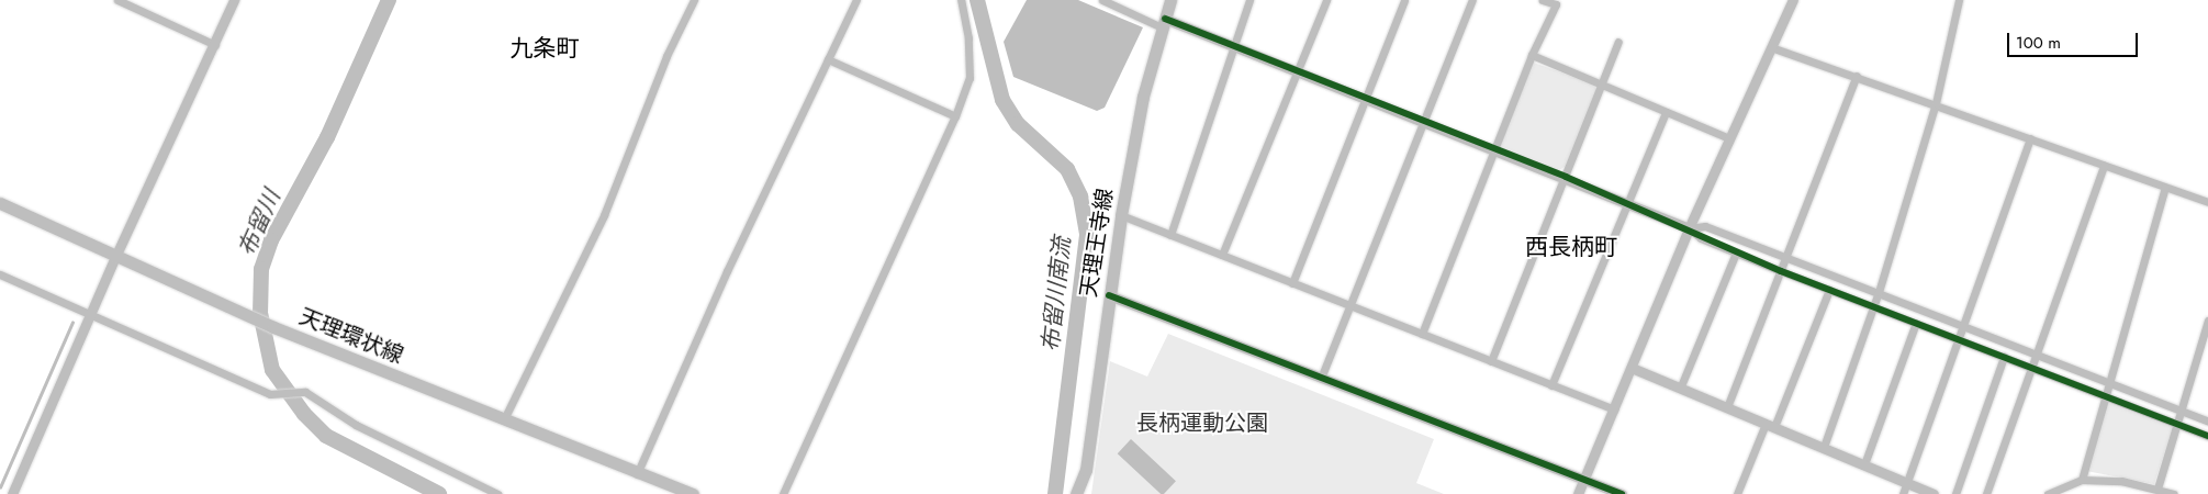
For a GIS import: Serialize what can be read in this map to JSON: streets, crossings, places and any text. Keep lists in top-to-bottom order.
{
  "streets": {
    "main road": ["天理王寺線", "天理環状線"]
  },
  "districts": ["九条町", "西長柄町"],
  "water": ["布留川", "布留川南流"],
  "parks": ["長柄運動公園"],
  "scale_bar": "100 m"
}
